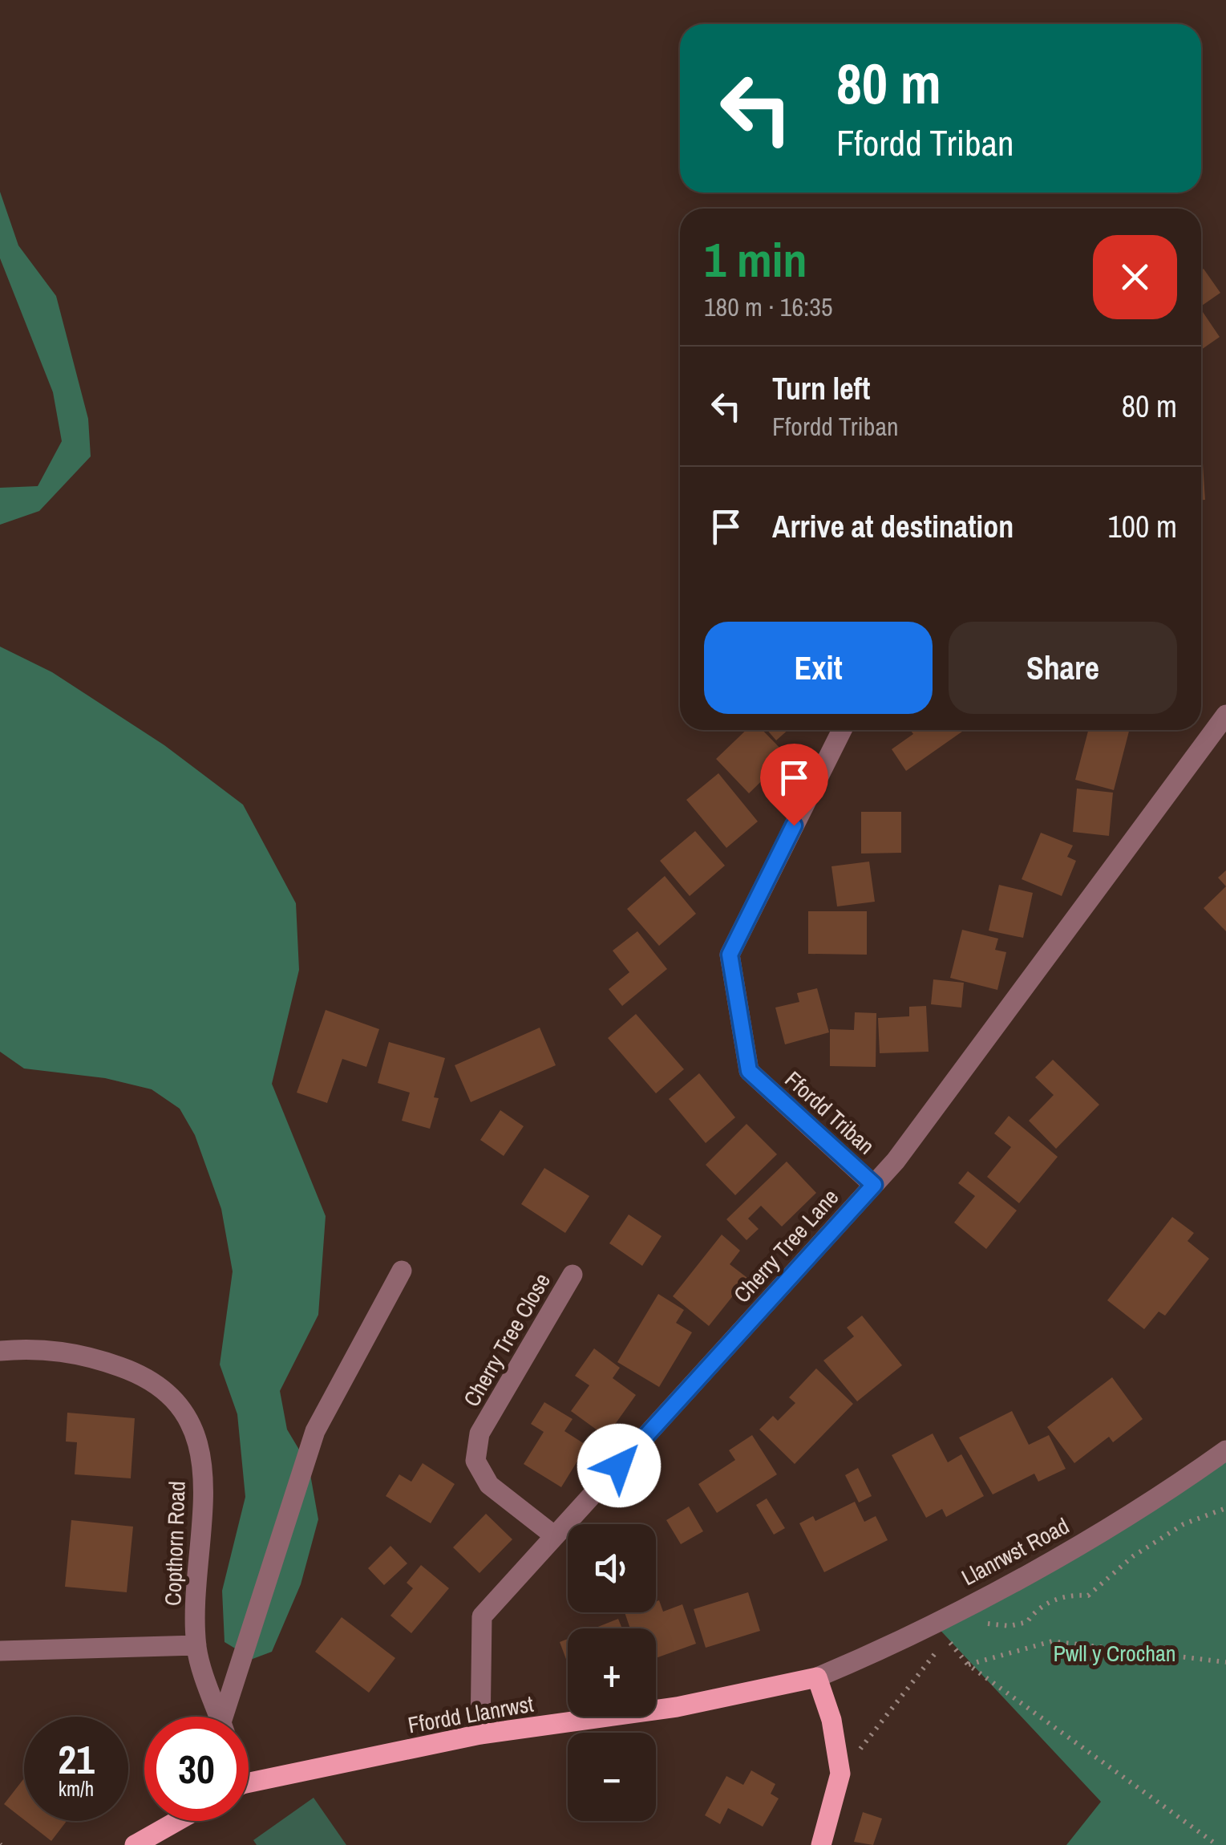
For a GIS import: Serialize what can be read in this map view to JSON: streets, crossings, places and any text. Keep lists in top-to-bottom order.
{
  "streets": {
    "main road": ["Ffordd Llanrwst"],
    "street": [
      "Ffordd Triban",
      "Cherry Tree Lane",
      "Cherry Tree Close",
      "Copthorn Road",
      "Llanrwst Road"
    ]
  },
  "crossings": [
    ["Ffordd Triban", "Cherry Tree Lane"],
    ["Cherry Tree Lane", "Cherry Tree Close"],
    ["Cherry Tree Lane", "Ffordd Llanrwst"],
    ["Llanrwst Road", "Ffordd Llanrwst"]
  ],
  "parks": ["Pwll y Crochan"],
  "page": {
    "turn": ["80 m", "Ffordd Triban"],
    "heading": ["1 min", "180 m · 16:35"],
    "list": [
      {
        "name": "Turn left",
        "note": "Ffordd Triban",
        "value": "80 m"
      },
      {
        "name": "Arrive at destination",
        "value": "100 m"
      }
    ],
    "buttons": ["Exit", "Share"],
    "map_buttons": ["+", "−"],
    "speed": "21 km/h",
    "limit": "30"
  }
}
